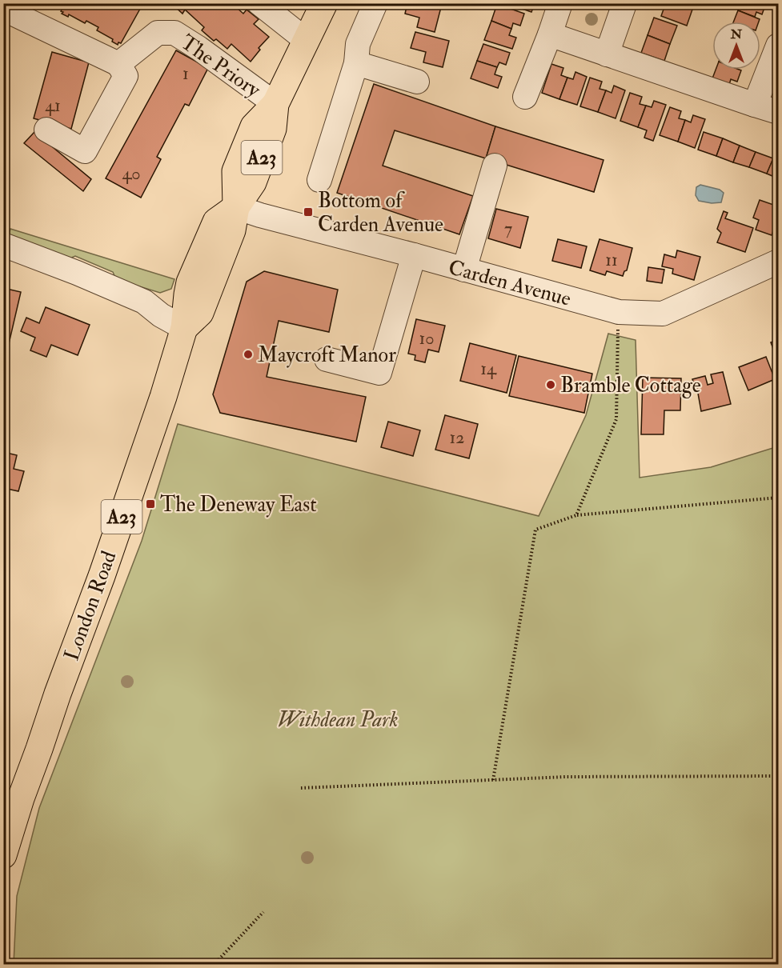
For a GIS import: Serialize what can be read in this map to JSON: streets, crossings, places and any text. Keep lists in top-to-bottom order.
{
  "streets": {
    "highway": ["A23", "London Road"],
    "street": ["The Priory", "Carden Avenue"]
  },
  "crossings": [
    ["The Priory", "London Road"],
    ["Carden Avenue", "London Road"]
  ],
  "parks": ["Withdean Park"],
  "places": {
    "transit": ["Bottom of Carden Avenue", "The Deneway East"],
    "other": ["Maycroft Manor", "Bramble Cottage"]
  },
  "house_numbers": [
    "1",
    "41",
    "40",
    "7",
    "11",
    "10",
    "14",
    "12"
  ],
  "north": "top"
}
